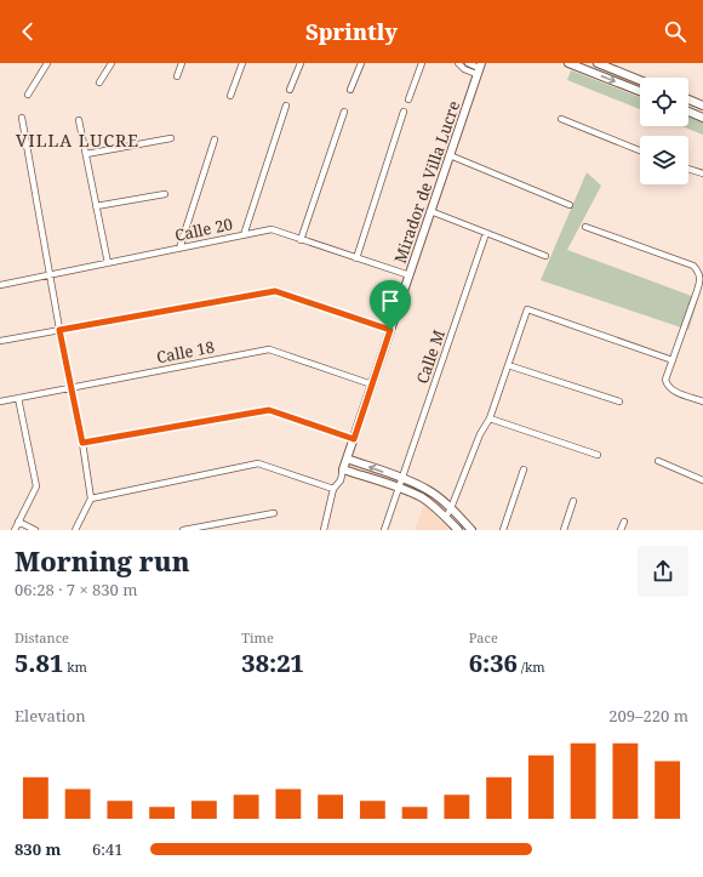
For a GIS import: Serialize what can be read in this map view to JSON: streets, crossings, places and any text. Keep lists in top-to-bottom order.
{
  "streets": {
    "street": [
      "Mirador de Villa Lucre",
      "Calle 20",
      "Calle 18",
      "Calle M"
    ]
  },
  "crossings": [
    ["Mirador de Villa Lucre", "Calle 20"],
    ["Mirador de Villa Lucre", "Calle 18"]
  ],
  "districts": ["VILLA LUCRE"],
  "page": {
    "header": "Sprintly",
    "heading": ["Morning run", "06:28 · 7 × 830 m"],
    "stats": [
      ["Distance", "5.81 km"],
      ["Time", "38:21"],
      ["Pace", "6:36 /km"]
    ],
    "chart": ["Elevation", "209–220 m"],
    "list": [
      {
        "name": "830 m",
        "note": "6:41"
      }
    ]
  }
}
